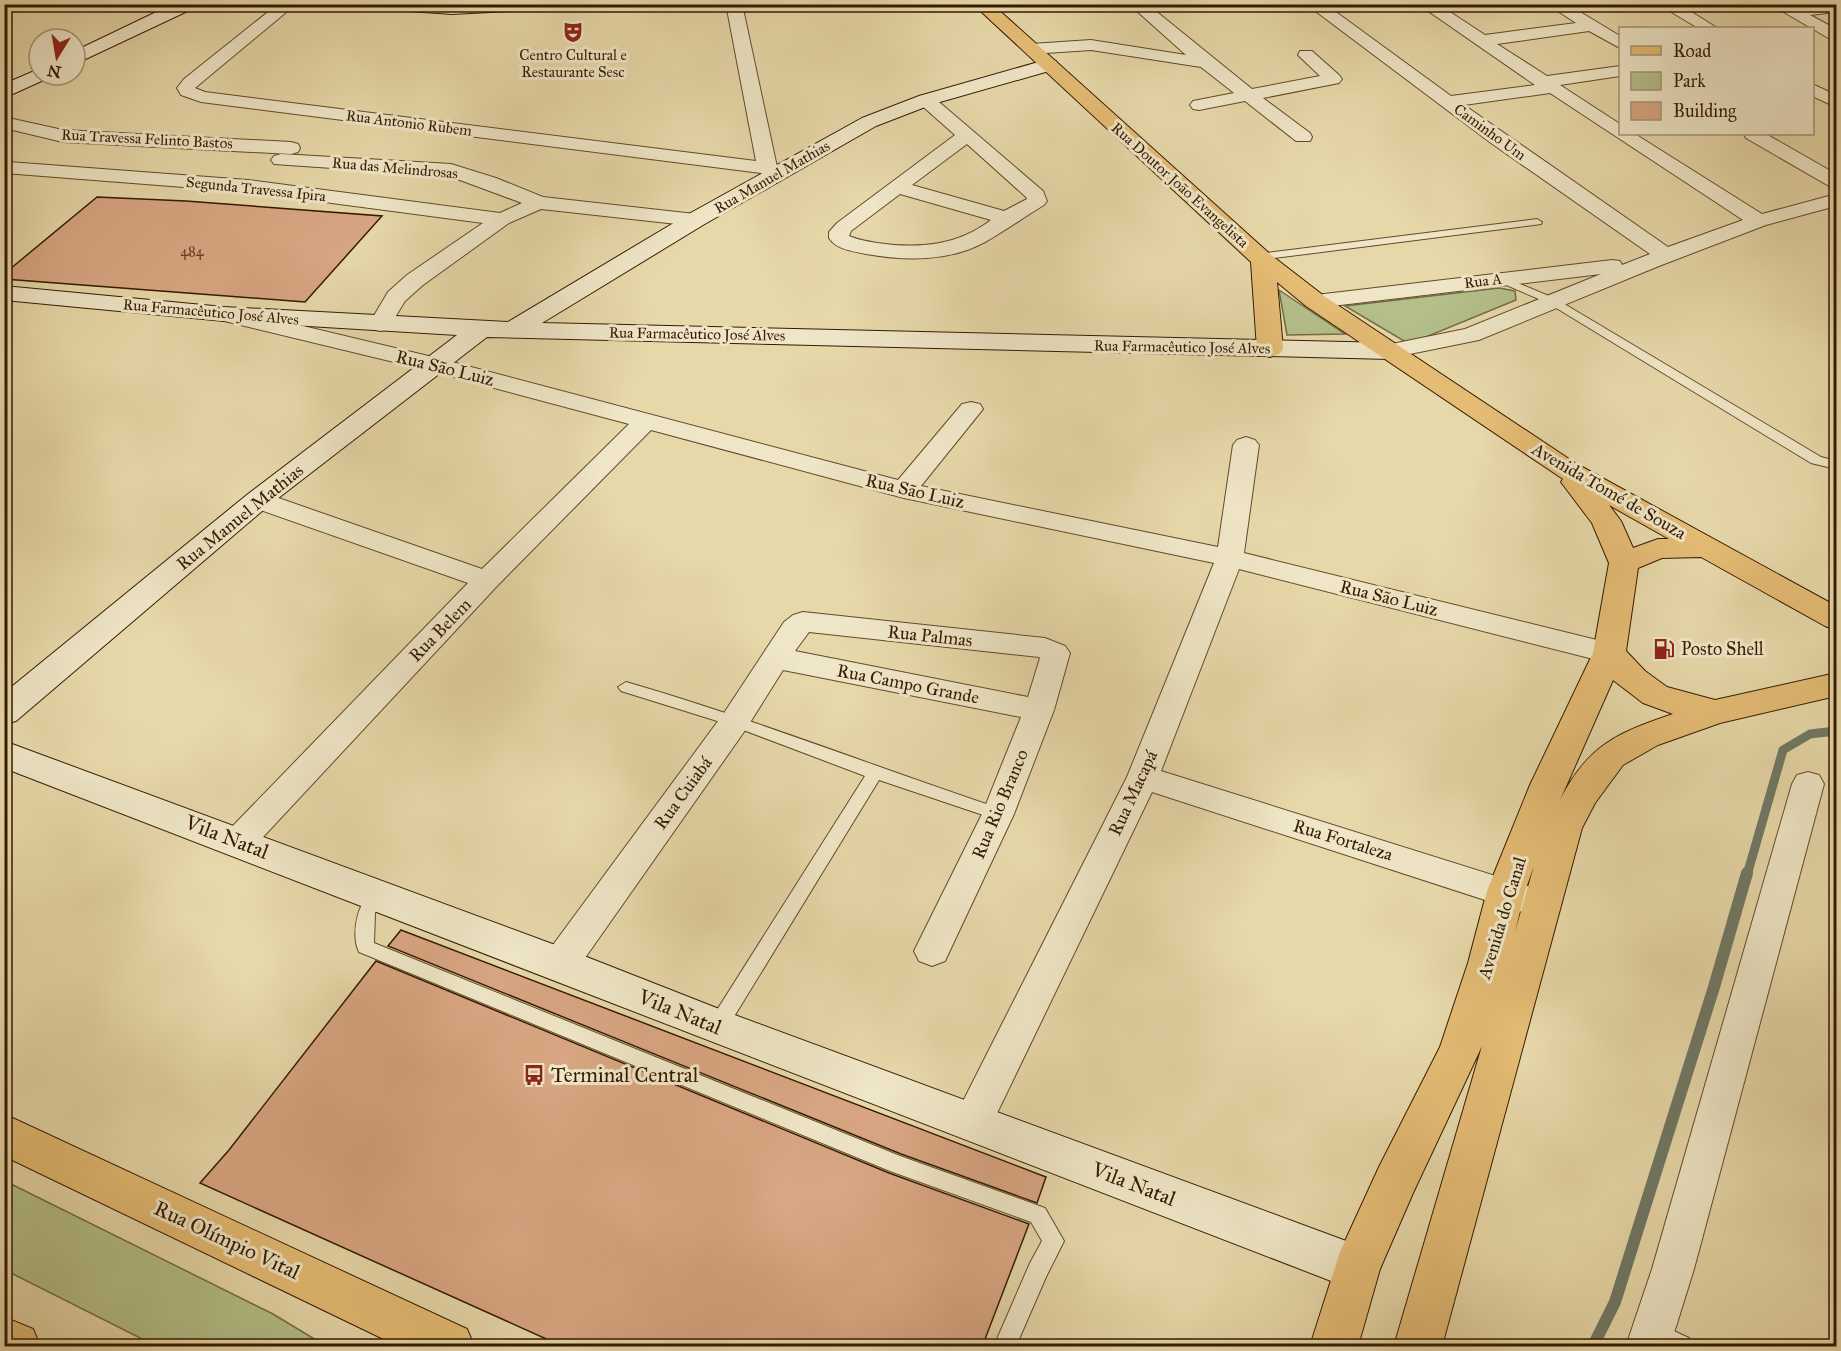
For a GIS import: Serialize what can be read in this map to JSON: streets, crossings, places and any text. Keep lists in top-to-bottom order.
{
  "streets": {
    "main road": [
      "Rua Doutor João Evangelista",
      "Avenida Tomé de Souza",
      "Avenida do Canal",
      "Rua Olímpio Vital"
    ],
    "street": [
      "Rua Antonio Rubem",
      "Caminho Um",
      "Rua Travessa Felinto Bastos",
      "Rua das Melindrosas",
      "Rua Manuel Mathias",
      "Segunda Travessa Ipira",
      "Rua A",
      "Rua Farmacêutico José Alves",
      "Rua São Luiz",
      "Rua Belem",
      "Rua Palmas",
      "Rua Campo Grande",
      "Rua Cuiabá",
      "Rua Macapá",
      "Rua Rio Branco",
      "Vila Natal",
      "Rua Fortaleza"
    ]
  },
  "crossings": [
    ["Rua Antonio Rubem", "Rua Manuel Mathias"],
    ["Caminho Um", "Rua A"],
    ["Rua Travessa Felinto Bastos", "Rua das Melindrosas"],
    ["Rua das Melindrosas", "Rua Manuel Mathias"],
    ["Rua das Melindrosas", "Segunda Travessa Ipira"],
    ["Rua das Melindrosas", "Rua Farmacêutico José Alves"],
    ["Rua Manuel Mathias", "Rua Doutor João Evangelista"],
    ["Rua Manuel Mathias", "Rua Farmacêutico José Alves"],
    ["Rua Manuel Mathias", "Rua São Luiz"],
    ["Rua Doutor João Evangelista", "Rua A"],
    ["Rua Doutor João Evangelista", "Rua Farmacêutico José Alves"],
    ["Rua Doutor João Evangelista", "Avenida Tomé de Souza"],
    ["Rua A", "Rua Farmacêutico José Alves"],
    ["Rua A", "Avenida Tomé de Souza"],
    ["Rua Farmacêutico José Alves", "Rua São Luiz"],
    ["Rua Farmacêutico José Alves", "Avenida Tomé de Souza"],
    ["Rua São Luiz", "Rua Belem"],
    ["Rua São Luiz", "Rua Macapá"],
    ["Rua São Luiz", "Avenida do Canal"],
    ["Rua Belem", "Vila Natal"],
    ["Rua Palmas", "Rua Cuiabá"],
    ["Rua Palmas", "Rua Rio Branco"],
    ["Rua Campo Grande", "Rua Cuiabá"],
    ["Rua Campo Grande", "Rua Rio Branco"],
    ["Rua Cuiabá", "Vila Natal"],
    ["Rua Macapá", "Vila Natal"],
    ["Rua Macapá", "Rua Fortaleza"],
    ["Vila Natal", "Avenida do Canal"],
    ["Rua Fortaleza", "Avenida do Canal"]
  ],
  "places": {
    "theatre": ["Centro Cultural e Restaurante Sesc"],
    "fuel station": ["Posto Shell"],
    "bus stop": ["Terminal Central"]
  },
  "house_numbers": ["484"],
  "legend": ["Road", "Park", "Building"],
  "north": "bottom"
}
